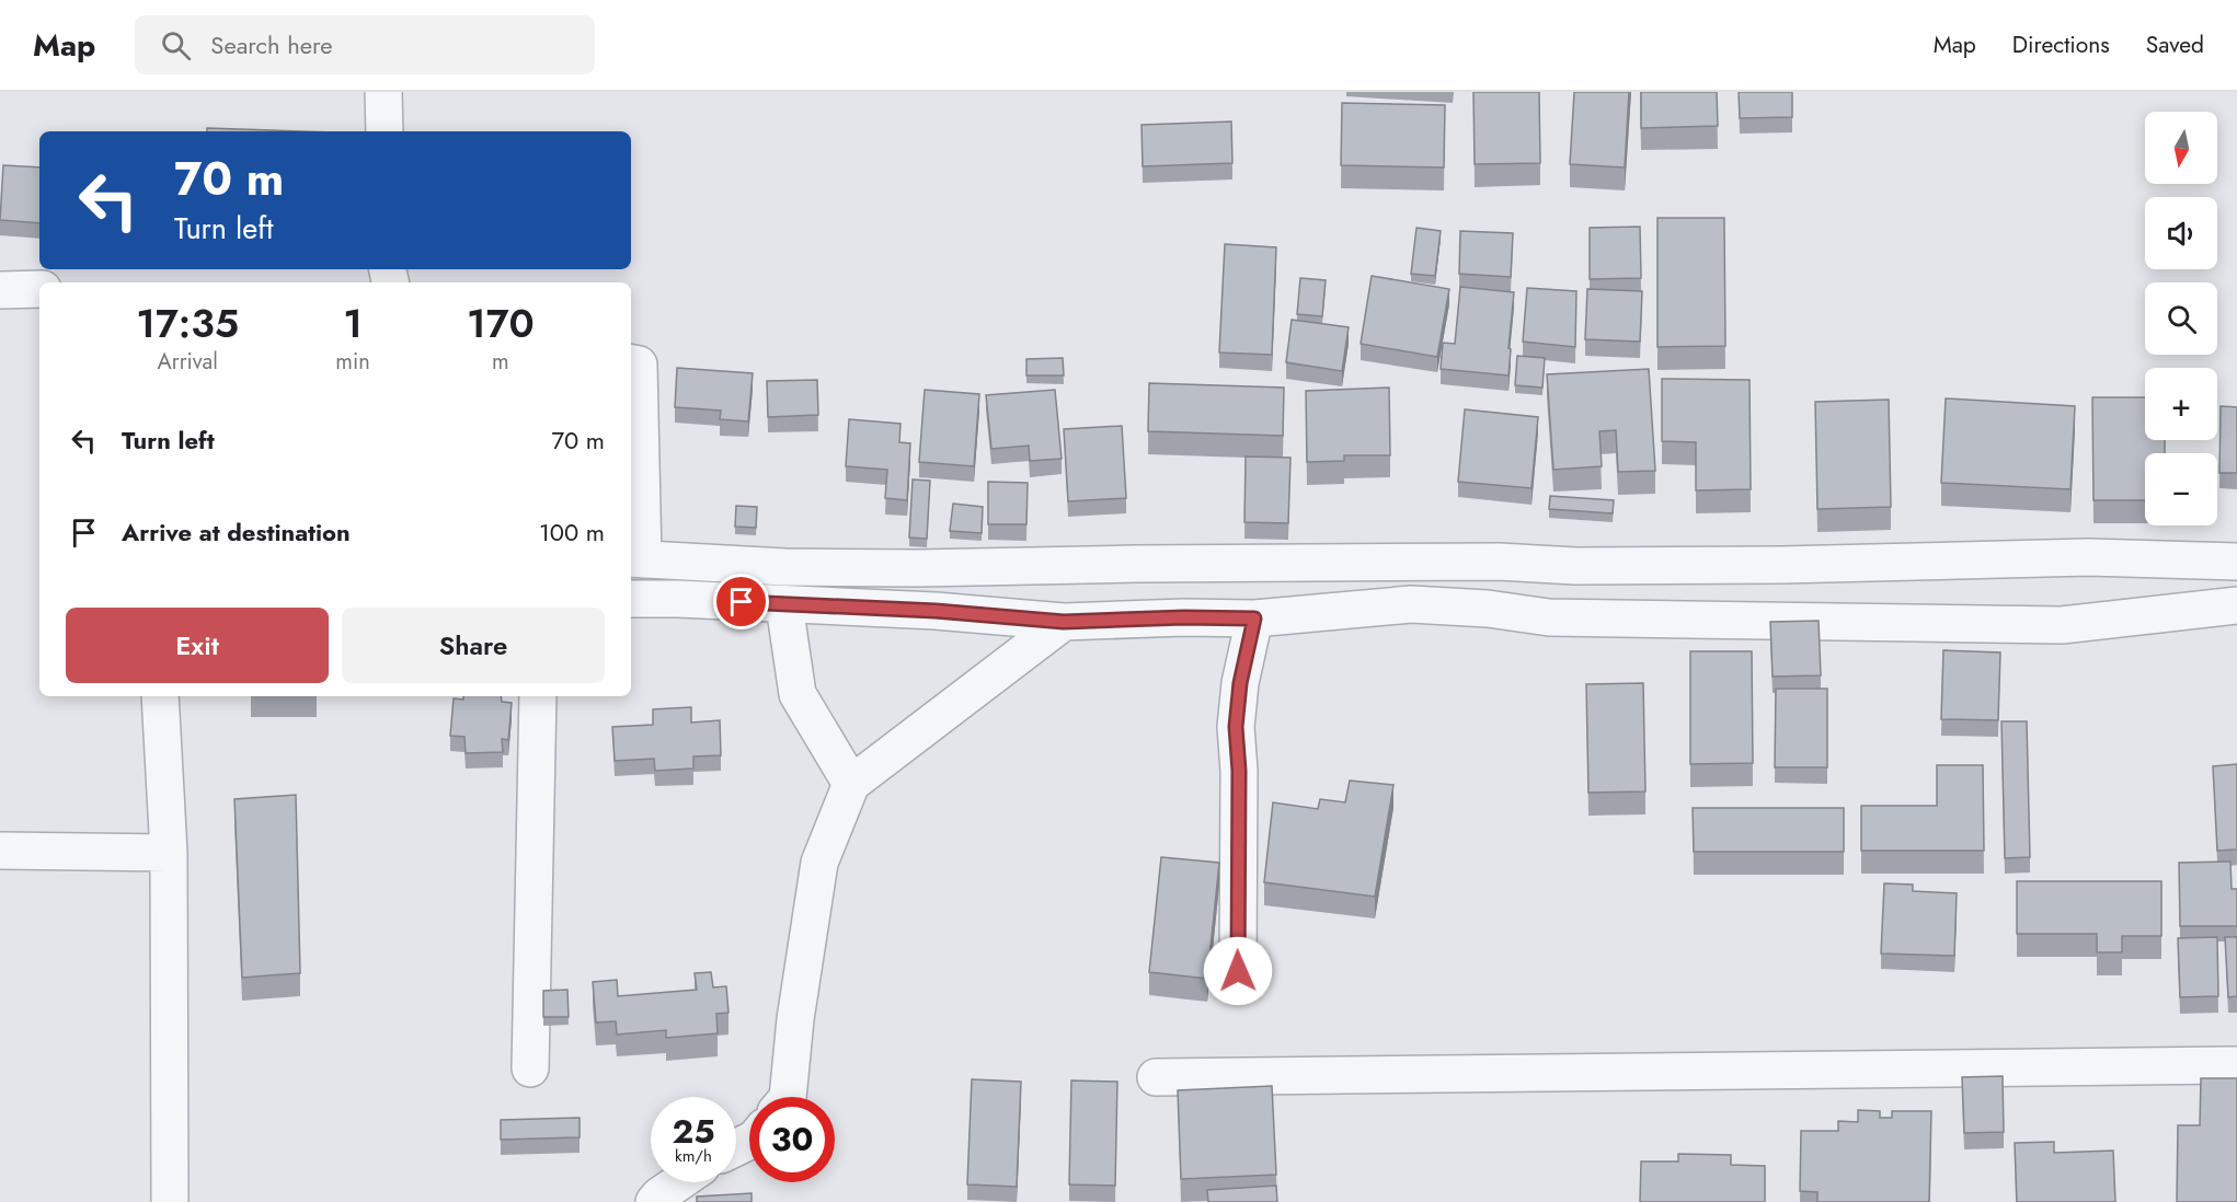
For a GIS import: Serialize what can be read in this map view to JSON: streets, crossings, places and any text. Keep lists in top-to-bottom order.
{
  "north": "bottom",
  "page": {
    "header": "Map",
    "search": "Search here",
    "nav": ["Map", "Directions", "Saved"],
    "map_buttons": ["+", "−"],
    "turn": ["70 m", "Turn left"],
    "eta": [
      "17:35",
      "Arrival",
      "1",
      "min",
      "170",
      "m"
    ],
    "list": [
      {
        "name": "Turn left",
        "value": "70 m"
      },
      {
        "name": "Arrive at destination",
        "value": "100 m"
      }
    ],
    "buttons": ["Exit", "Share"],
    "speed": "25 km/h",
    "limit": "30"
  }
}
